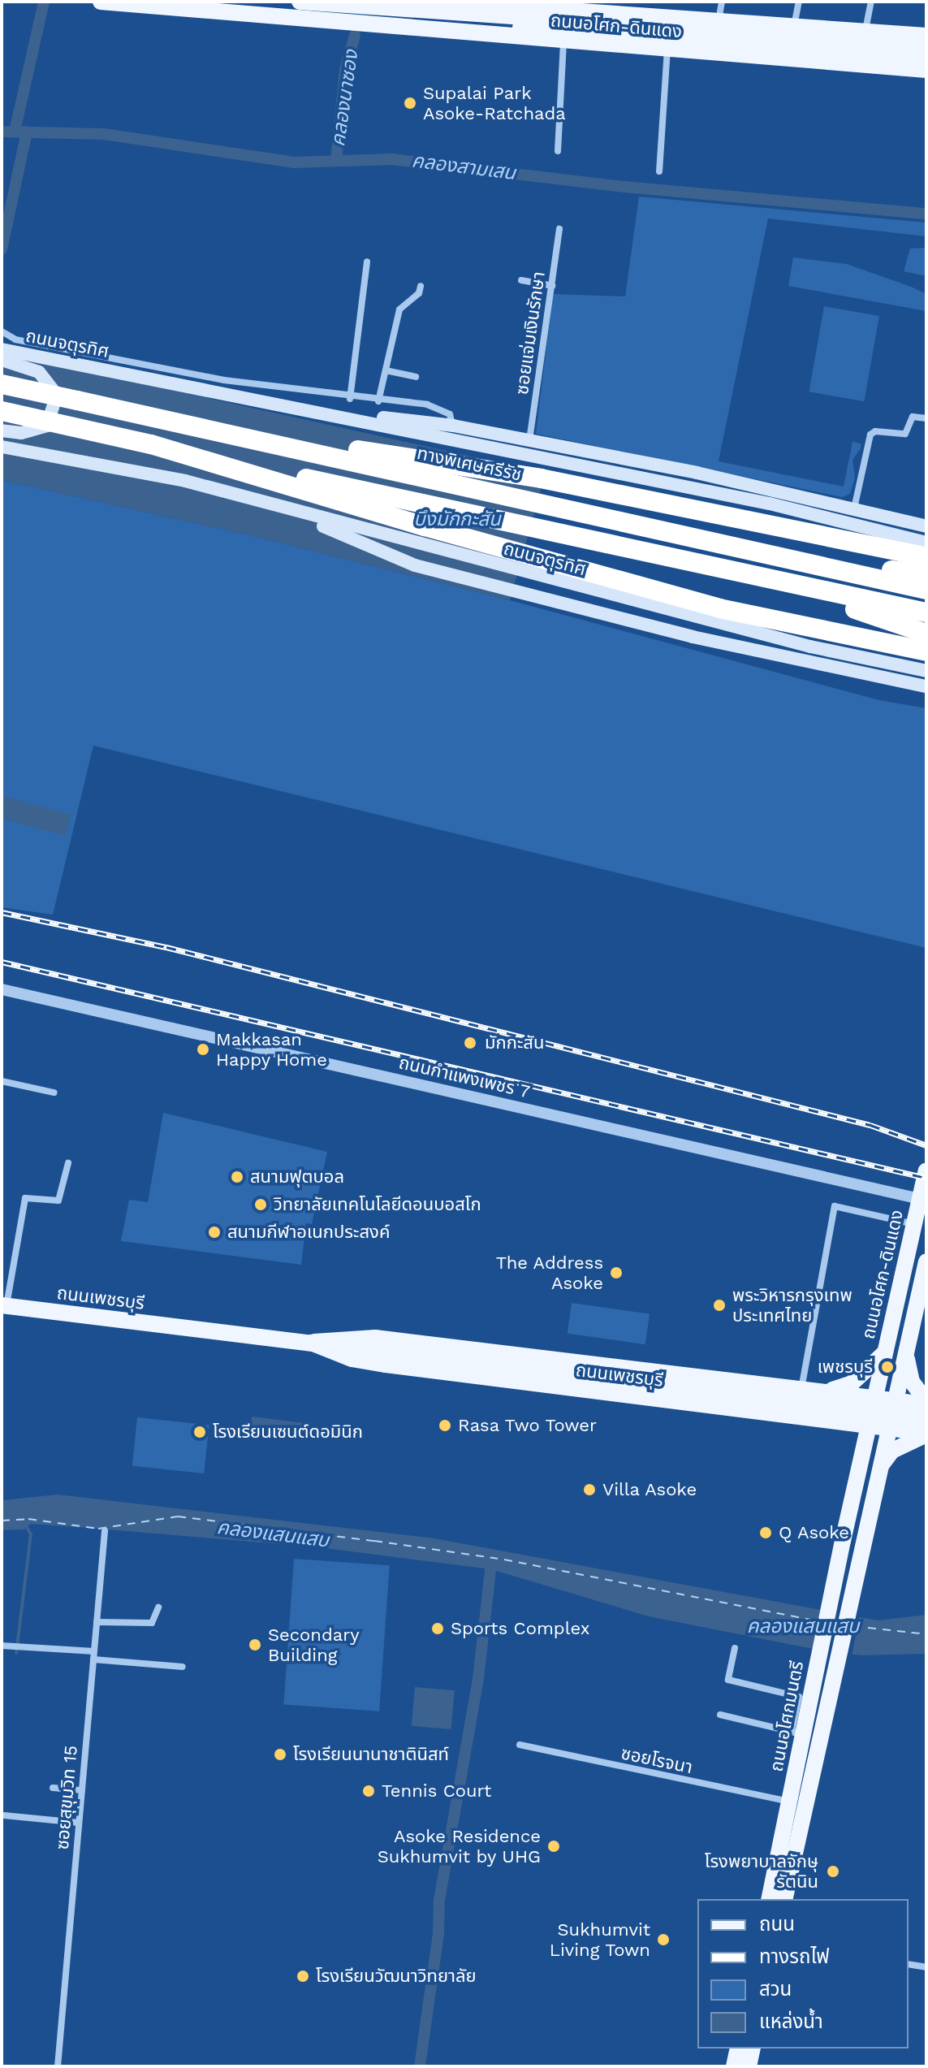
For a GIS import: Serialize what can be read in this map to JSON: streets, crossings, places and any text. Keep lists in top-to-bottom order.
{
  "streets": {
    "highway": ["ทางพิเศษศรีรัช"],
    "main road": [
      "ถนนอโศก-ดินแดง",
      "ถนนจตุรทิศ",
      "ถนนเพชรบุรี",
      "ถนนอโศกมนตรี"
    ],
    "street": [
      "ซอยแจ่มเงินรักษา",
      "ถนนกำแพงเพชร 7",
      "ซอยโรจนา",
      "ซอยสุขุมวิท 15"
    ]
  },
  "crossings": [
    ["ถนนอโศก-ดินแดง", "ถนนกำแพงเพชร 7"],
    ["ถนนอโศก-ดินแดง", "ถนนเพชรบุรี"],
    ["ถนนอโศก-ดินแดง", "ถนนอโศกมนตรี"],
    ["ถนนเพชรบุรี", "ถนนอโศกมนตรี"],
    ["ถนนอโศกมนตรี", "ซอยโรจนา"]
  ],
  "water": [
    "คลองนาซอง",
    "คลองสามเสน",
    "บึงมักกะสัน",
    "คลองแสนแสบ"
  ],
  "places": [
    "Supalai Park Asoke-Ratchada",
    "มักกะสัน",
    "Makkasan Happy Home",
    "สนามฟุตบอล",
    "วิทยาลัยเทคโนโลยีดอนบอสโก",
    "สนามกีฬาอเนกประสงค์",
    "The Address Asoke",
    "พระวิหารกรุงเทพ ประเทศไทย",
    "เพชรบุรี",
    "Rasa Two Tower",
    "โรงเรียนเซนต์ดอมินิก",
    "Villa Asoke",
    "Q Asoke",
    "Sports Complex",
    "Secondary Building",
    "โรงเรียนนานาชาตินิสท์",
    "Tennis Court",
    "Asoke Residence Sukhumvit by UHG",
    "โรงพยาบาลจักษุ รัตนิน",
    "Sukhumvit Living Town",
    "โรงเรียนวัฒนาวิทยาลัย"
  ],
  "legend": [
    "ถนน",
    "ทางรถไฟ",
    "สวน",
    "แหล่งน้ำ"
  ]
}
